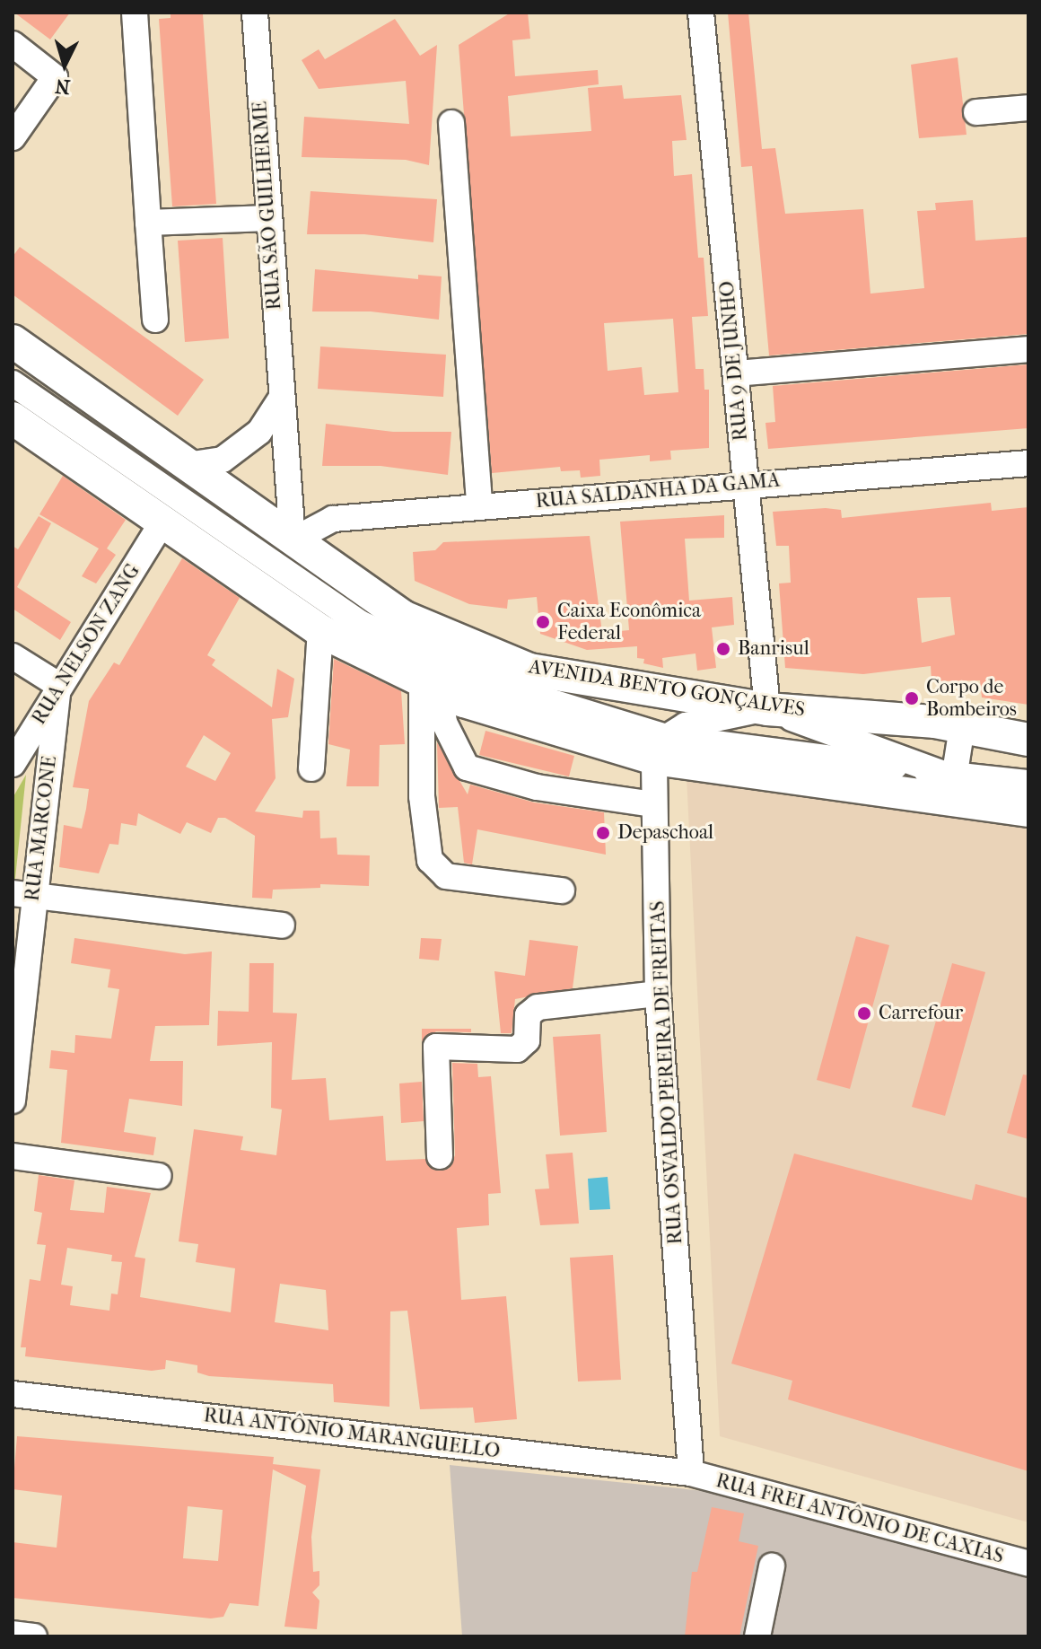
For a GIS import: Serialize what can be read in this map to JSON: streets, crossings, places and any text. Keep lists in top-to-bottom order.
{
  "streets": {
    "main road": ["AVENIDA BENTO GONÇALVES"],
    "street": [
      "RUA SÃO GUILHERME",
      "RUA 9 DE JUNHO",
      "RUA SALDANHA DA GAMA",
      "RUA NELSON ZANG",
      "RUA MARCONE",
      "RUA OSVALDO PEREIRA DE FREITAS",
      "RUA ANTÔNIO MARANGUELLO",
      "RUA FREI ANTÔNIO DE CAXIAS"
    ]
  },
  "crossings": [
    ["RUA SÃO GUILHERME", "RUA SALDANHA DA GAMA"],
    ["RUA SÃO GUILHERME", "AVENIDA BENTO GONÇALVES"],
    ["RUA 9 DE JUNHO", "RUA SALDANHA DA GAMA"],
    ["RUA 9 DE JUNHO", "AVENIDA BENTO GONÇALVES"],
    ["RUA SALDANHA DA GAMA", "AVENIDA BENTO GONÇALVES"],
    ["RUA NELSON ZANG", "RUA MARCONE"],
    ["RUA OSVALDO PEREIRA DE FREITAS", "RUA ANTÔNIO MARANGUELLO"],
    ["RUA OSVALDO PEREIRA DE FREITAS", "RUA FREI ANTÔNIO DE CAXIAS"],
    ["RUA ANTÔNIO MARANGUELLO", "RUA FREI ANTÔNIO DE CAXIAS"]
  ],
  "places": [
    "Caixa Econômica Federal",
    "Banrisul",
    "Corpo de Bombeiros",
    "Depaschoal",
    "Carrefour"
  ],
  "north": "bottom"
}
